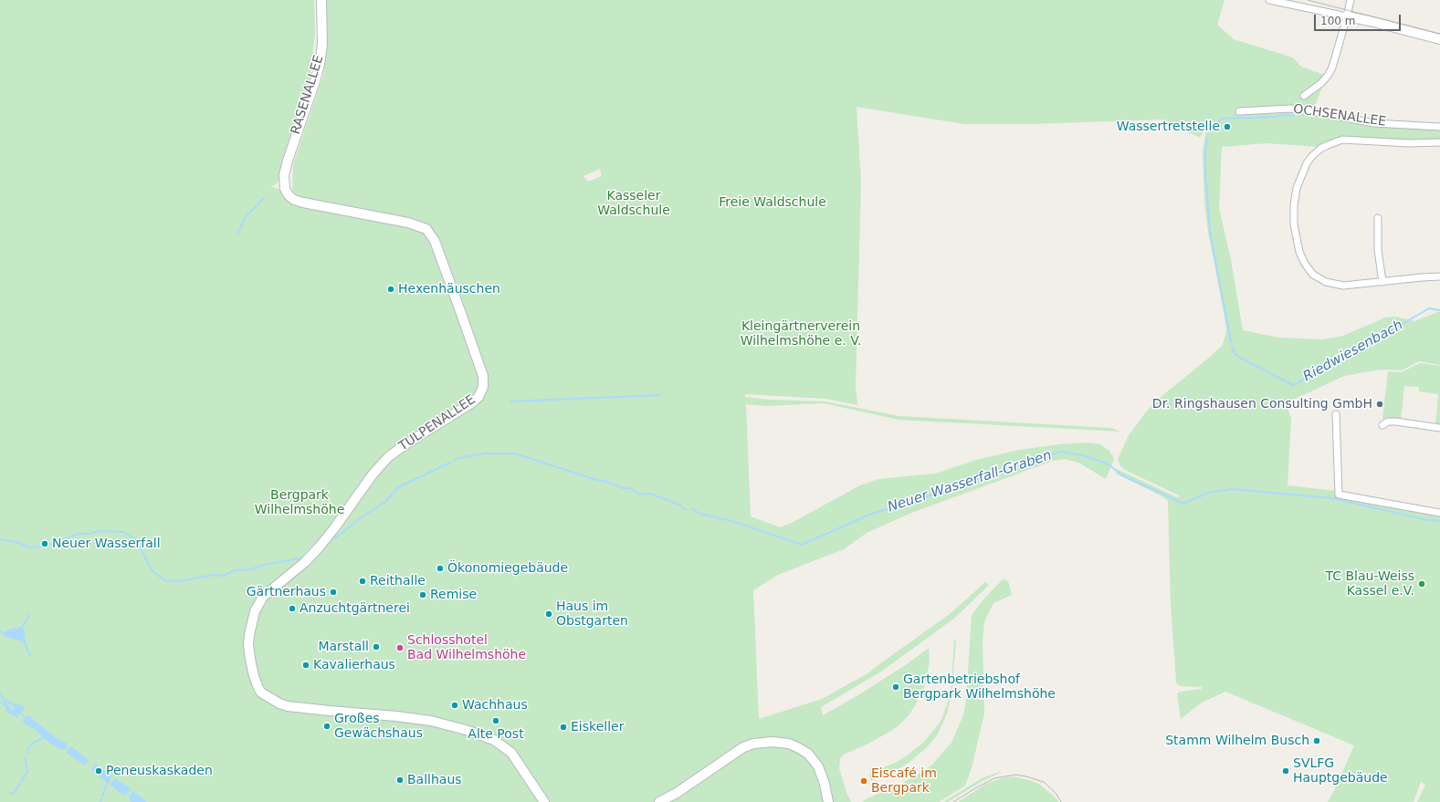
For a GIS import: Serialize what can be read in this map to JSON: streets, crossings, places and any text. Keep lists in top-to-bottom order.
{
  "streets": {
    "main road": ["RASENALLEE", "TULPENALLEE"],
    "street": ["OCHSENALLEE"]
  },
  "crossings": [
    ["RASENALLEE", "TULPENALLEE"]
  ],
  "water": ["Riedwiesenbach", "Neuer Wasserfall-Graben"],
  "parks": [
    "Kasseler Waldschule",
    "Freie Waldschule",
    "Kleingärtnerverein Wilhelmshöhe e. V.",
    "Bergpark Wilhelmshöhe"
  ],
  "places": [
    "Wassertretstelle",
    "Hexenhäuschen",
    "Dr. Ringshausen Consulting GmbH",
    "Neuer Wasserfall",
    "Ökonomiegebäude",
    "Reithalle",
    "TC Blau-Weiss Kassel e.V.",
    "Gärtnerhaus",
    "Remise",
    "Anzuchtgärtnerei",
    "Haus im Obstgarten",
    "Marstall",
    "Schlosshotel Bad Wilhelmshöhe",
    "Kavalierhaus",
    "Gartenbetriebshof Bergpark Wilhelmshöhe",
    "Wachhaus",
    "Alte Post",
    "Großes Gewächshaus",
    "Eiskeller",
    "Stamm Wilhelm Busch",
    "Peneuskaskaden",
    "SVLFG Hauptgebäude",
    "Ballhaus",
    "Eiscafé im Bergpark"
  ],
  "scale_bar": "100 m"
}
